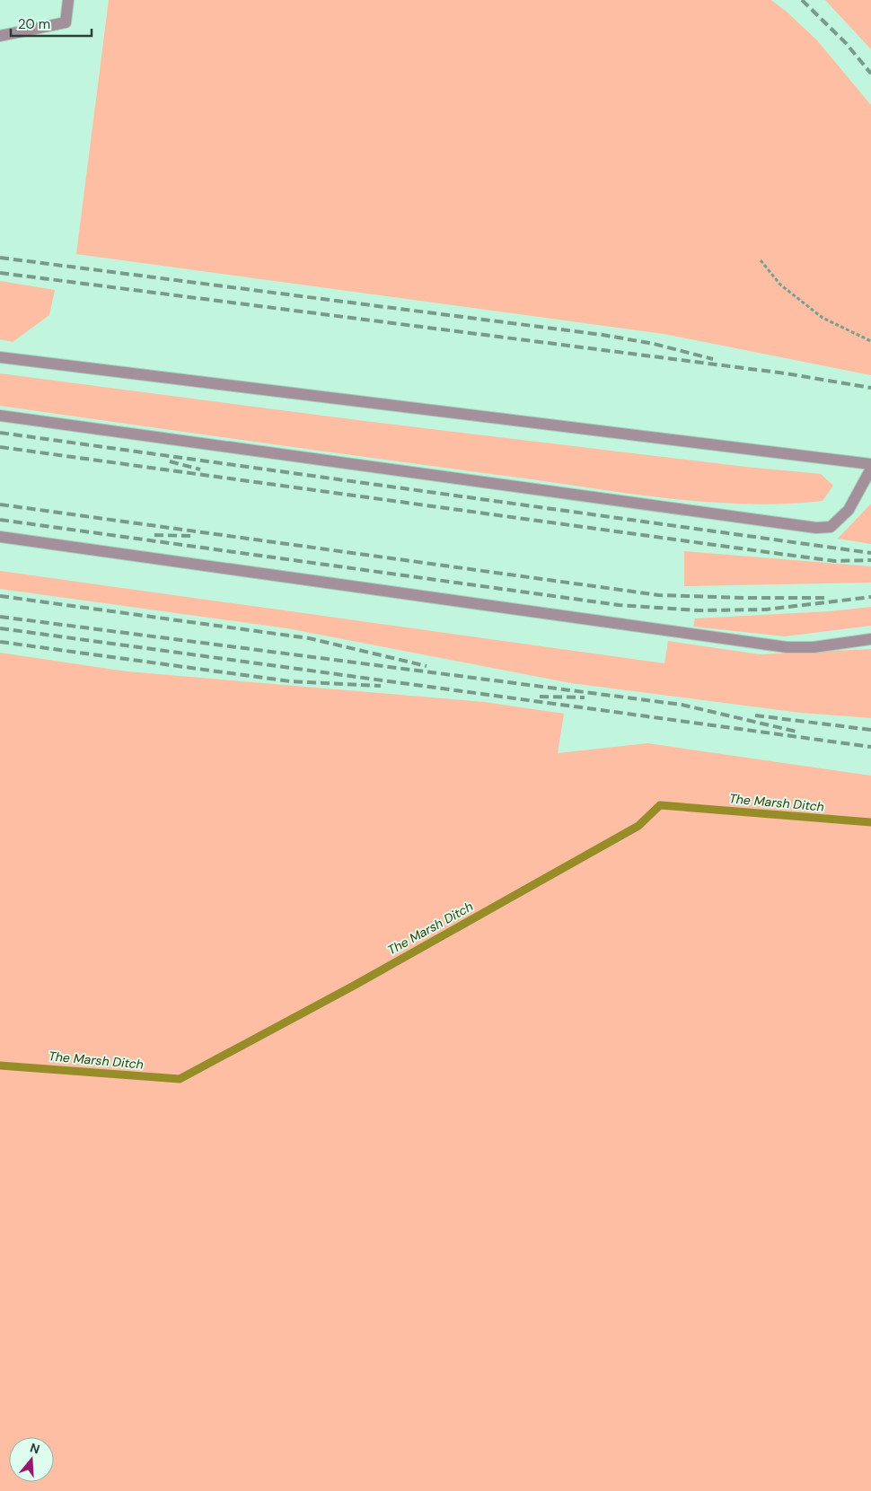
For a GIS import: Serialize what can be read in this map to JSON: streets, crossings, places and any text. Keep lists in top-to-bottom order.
{
  "water": ["The Marsh Ditch"],
  "scale_bar": "20 m",
  "north": "top"
}
